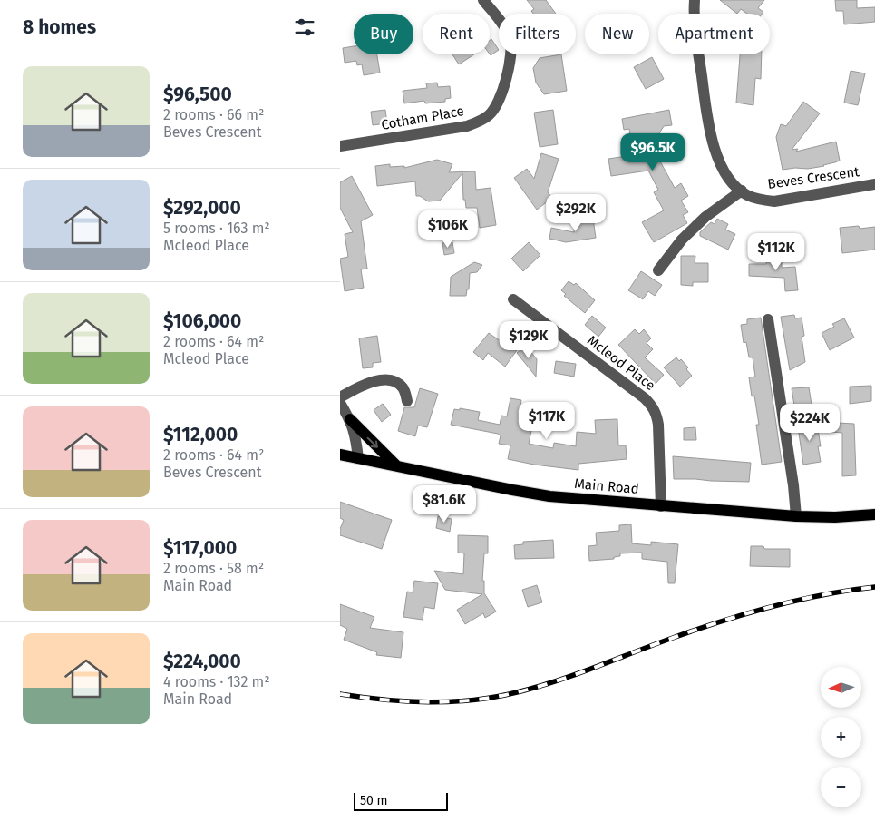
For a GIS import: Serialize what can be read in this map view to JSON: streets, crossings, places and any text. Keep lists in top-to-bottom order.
{
  "streets": {
    "main road": ["Main Road"],
    "street": ["Cotham Place", "Beves Crescent", "Mcleod Place"]
  },
  "crossings": [
    ["Mcleod Place", "Main Road"]
  ],
  "scale_bar": "50 m",
  "north": "left",
  "page": {
    "heading": "8 homes",
    "chip": [
      "Buy",
      "Rent",
      "Filters",
      "New",
      "Apartment"
    ],
    "list": [
      {
        "name": "$96,500",
        "note": "2 rooms · 66 m² · Beves Crescent"
      },
      {
        "name": "$292,000",
        "note": "5 rooms · 163 m² · Mcleod Place"
      },
      {
        "name": "$106,000",
        "note": "2 rooms · 64 m² · Mcleod Place"
      },
      {
        "name": "$112,000",
        "note": "2 rooms · 64 m² · Beves Crescent"
      },
      {
        "name": "$117,000",
        "note": "2 rooms · 58 m² · Main Road"
      },
      {
        "name": "$224,000",
        "note": "4 rooms · 132 m² · Main Road"
      }
    ],
    "price": [
      "$96.5K",
      "$292K",
      "$106K",
      "$112K",
      "$129K",
      "$117K",
      "$224K",
      "$81.6K"
    ],
    "map_buttons": ["+", "−"],
    "scale": "50 m"
  }
}
